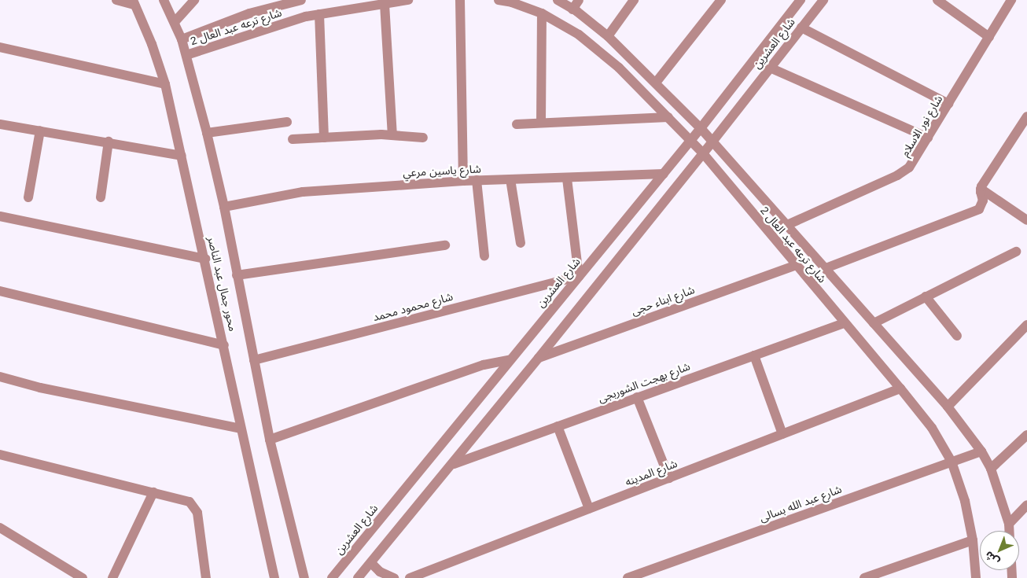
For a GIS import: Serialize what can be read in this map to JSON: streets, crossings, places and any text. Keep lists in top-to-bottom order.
{
  "streets": {
    "street": [
      "شارع ترعه عبد العال 2",
      "شارع العشرين",
      "شارع نور الاسلام",
      "شارع ياسين مرعي",
      "محور جمال عبد الناصر",
      "شارع ابناء حجى",
      "شارع محمود محمد",
      "شارع بهجت الشوربجى",
      "شارع المدينه",
      "شارع عبد الله بسالى"
    ]
  },
  "crossings": [
    ["شارع ترعه عبد العال 2", "شارع العشرين"],
    ["شارع ترعه عبد العال 2", "شارع نور الاسلام"],
    ["شارع ترعه عبد العال 2", "محور جمال عبد الناصر"],
    ["شارع ترعه عبد العال 2", "شارع ابناء حجى"],
    ["شارع ترعه عبد العال 2", "شارع بهجت الشوربجى"],
    ["شارع ترعه عبد العال 2", "شارع المدينه"],
    ["شارع ترعه عبد العال 2", "شارع عبد الله بسالى"],
    ["شارع العشرين", "شارع ياسين مرعي"],
    ["شارع العشرين", "شارع ابناء حجى"],
    ["شارع العشرين", "شارع محمود محمد"],
    ["شارع العشرين", "شارع بهجت الشوربجى"],
    ["شارع ياسين مرعي", "محور جمال عبد الناصر"],
    ["محور جمال عبد الناصر", "شارع محمود محمد"]
  ],
  "north": "bottom left"
}
